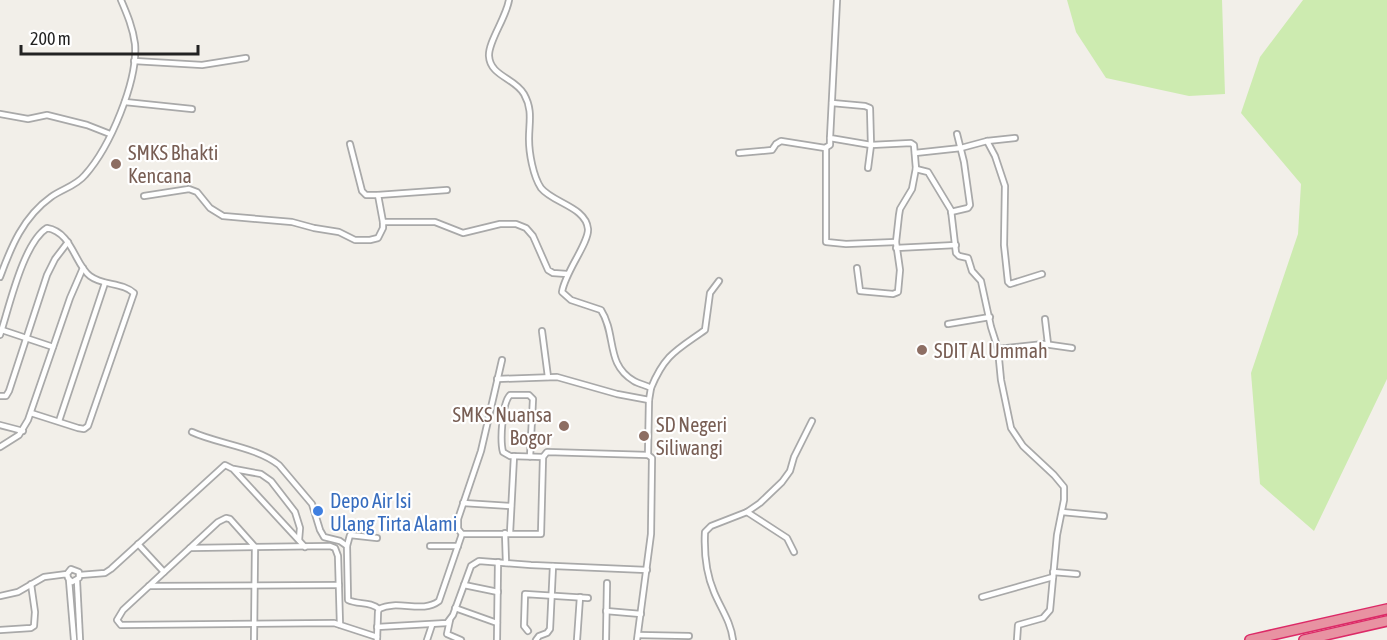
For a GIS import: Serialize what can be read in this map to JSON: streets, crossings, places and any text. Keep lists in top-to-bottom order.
{
  "places": [
    "SMKS Bhakti Kencana",
    "SDIT Al Ummah",
    "SMKS Nuansa Bogor",
    "SD Negeri Siliwangi",
    "Depo Air Isi Ulang Tirta Alami"
  ],
  "scale_bar": "200 m"
}
